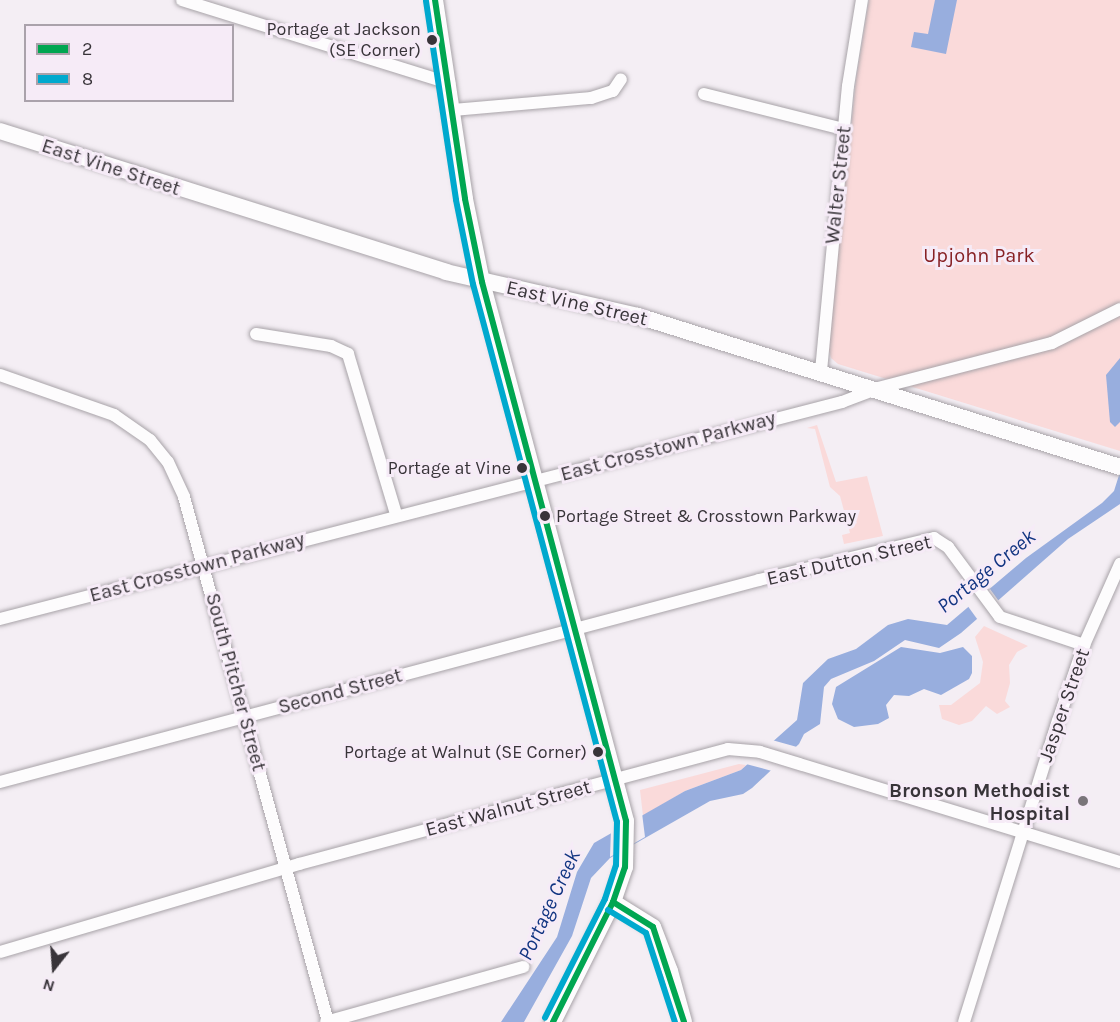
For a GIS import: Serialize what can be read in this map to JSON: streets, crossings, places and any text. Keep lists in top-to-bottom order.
{
  "streets": {
    "street": [
      "East Vine Street",
      "Walter Street",
      "East Crosstown Parkway",
      "East Dutton Street",
      "South Pitcher Street",
      "Second Street",
      "Jasper Street",
      "East Walnut Street"
    ]
  },
  "crossings": [
    ["East Vine Street", "Walter Street"],
    ["East Vine Street", "East Crosstown Parkway"],
    ["East Crosstown Parkway", "South Pitcher Street"],
    ["East Dutton Street", "Second Street"],
    ["East Dutton Street", "Jasper Street"],
    ["South Pitcher Street", "Second Street"],
    ["South Pitcher Street", "East Walnut Street"],
    ["Jasper Street", "East Walnut Street"]
  ],
  "water": ["Portage Creek"],
  "parks": ["Upjohn Park"],
  "places": [
    "Portage at Jackson (SE Corner)",
    "Portage at Vine",
    "Portage Street & Crosstown Parkway",
    "Portage at Walnut (SE Corner)",
    "Bronson Methodist Hospital"
  ],
  "lines": ["transit line 2", "transit line 8"],
  "legend": ["2", "8"],
  "north": "bottom"
}
